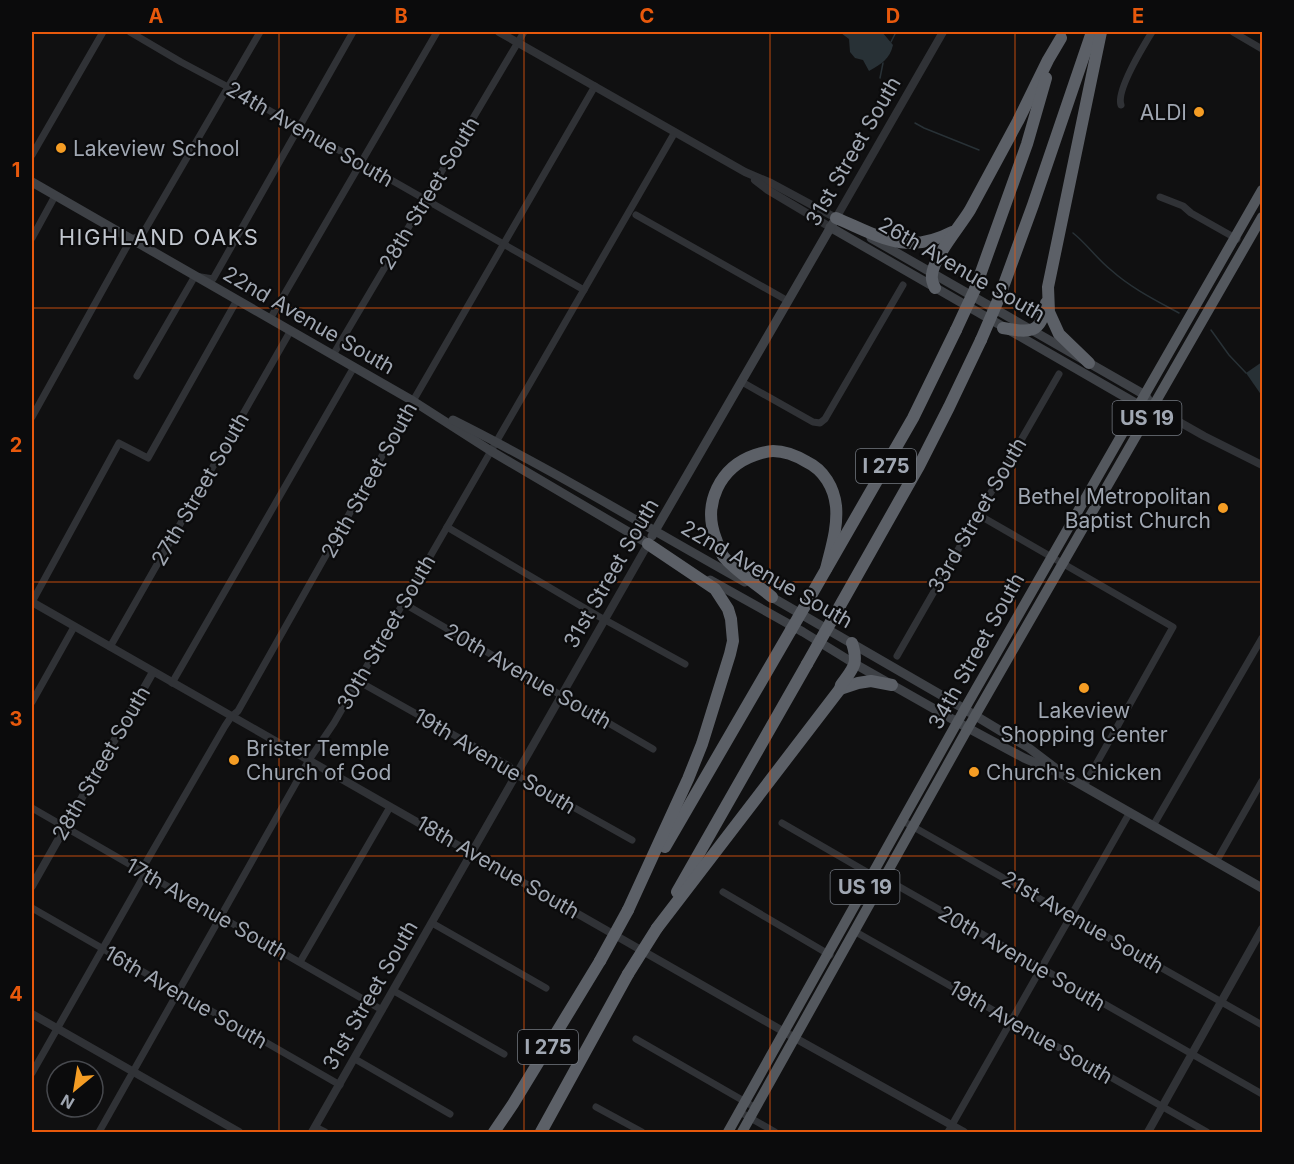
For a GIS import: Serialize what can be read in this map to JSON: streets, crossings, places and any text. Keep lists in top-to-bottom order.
{
  "streets": {
    "highway": ["US 19", "I 275", "34th Street South"],
    "main road": ["31st Street South", "26th Avenue South", "22nd Avenue South"],
    "street": [
      "24th Avenue South",
      "28th Street South",
      "29th Street South",
      "27th Street South",
      "33rd Street South",
      "30th Street South",
      "20th Avenue South",
      "19th Avenue South",
      "18th Avenue South",
      "17th Avenue South",
      "21st Avenue South",
      "16th Avenue South"
    ]
  },
  "crossings": [
    ["24th Avenue South", "28th Street South"],
    ["24th Avenue South", "29th Street South"],
    ["24th Avenue South", "30th Street South"],
    ["31st Street South", "26th Avenue South"],
    ["31st Street South", "22nd Avenue South"],
    ["31st Street South", "20th Avenue South"],
    ["31st Street South", "19th Avenue South"],
    ["31st Street South", "18th Avenue South"],
    ["31st Street South", "17th Avenue South"],
    ["31st Street South", "16th Avenue South"],
    ["28th Street South", "26th Avenue South"],
    ["28th Street South", "22nd Avenue South"],
    ["28th Street South", "18th Avenue South"],
    ["28th Street South", "17th Avenue South"],
    ["26th Avenue South", "29th Street South"],
    ["26th Avenue South", "30th Street South"],
    ["26th Avenue South", "34th Street South"],
    ["22nd Avenue South", "29th Street South"],
    ["22nd Avenue South", "27th Street South"],
    ["22nd Avenue South", "30th Street South"],
    ["22nd Avenue South", "34th Street South"],
    ["29th Street South", "18th Avenue South"],
    ["29th Street South", "17th Avenue South"],
    ["29th Street South", "16th Avenue South"],
    ["27th Street South", "18th Avenue South"],
    ["30th Street South", "20th Avenue South"],
    ["30th Street South", "19th Avenue South"],
    ["30th Street South", "18th Avenue South"],
    ["30th Street South", "17th Avenue South"],
    ["30th Street South", "16th Avenue South"],
    ["34th Street South", "20th Avenue South"],
    ["34th Street South", "19th Avenue South"],
    ["34th Street South", "18th Avenue South"],
    ["34th Street South", "21st Avenue South"]
  ],
  "districts": ["HIGHLAND OAKS"],
  "places": [
    "ALDI",
    "Lakeview School",
    "Bethel Metropolitan Baptist Church",
    "Lakeview Shopping Center",
    "Brister Temple Church of God",
    "Church's Chicken"
  ],
  "north": "bottom left",
  "grid": {
    "columns": [
      "A",
      "B",
      "C",
      "D",
      "E"
    ],
    "rows": [
      "1",
      "2",
      "3",
      "4"
    ]
  }
}
